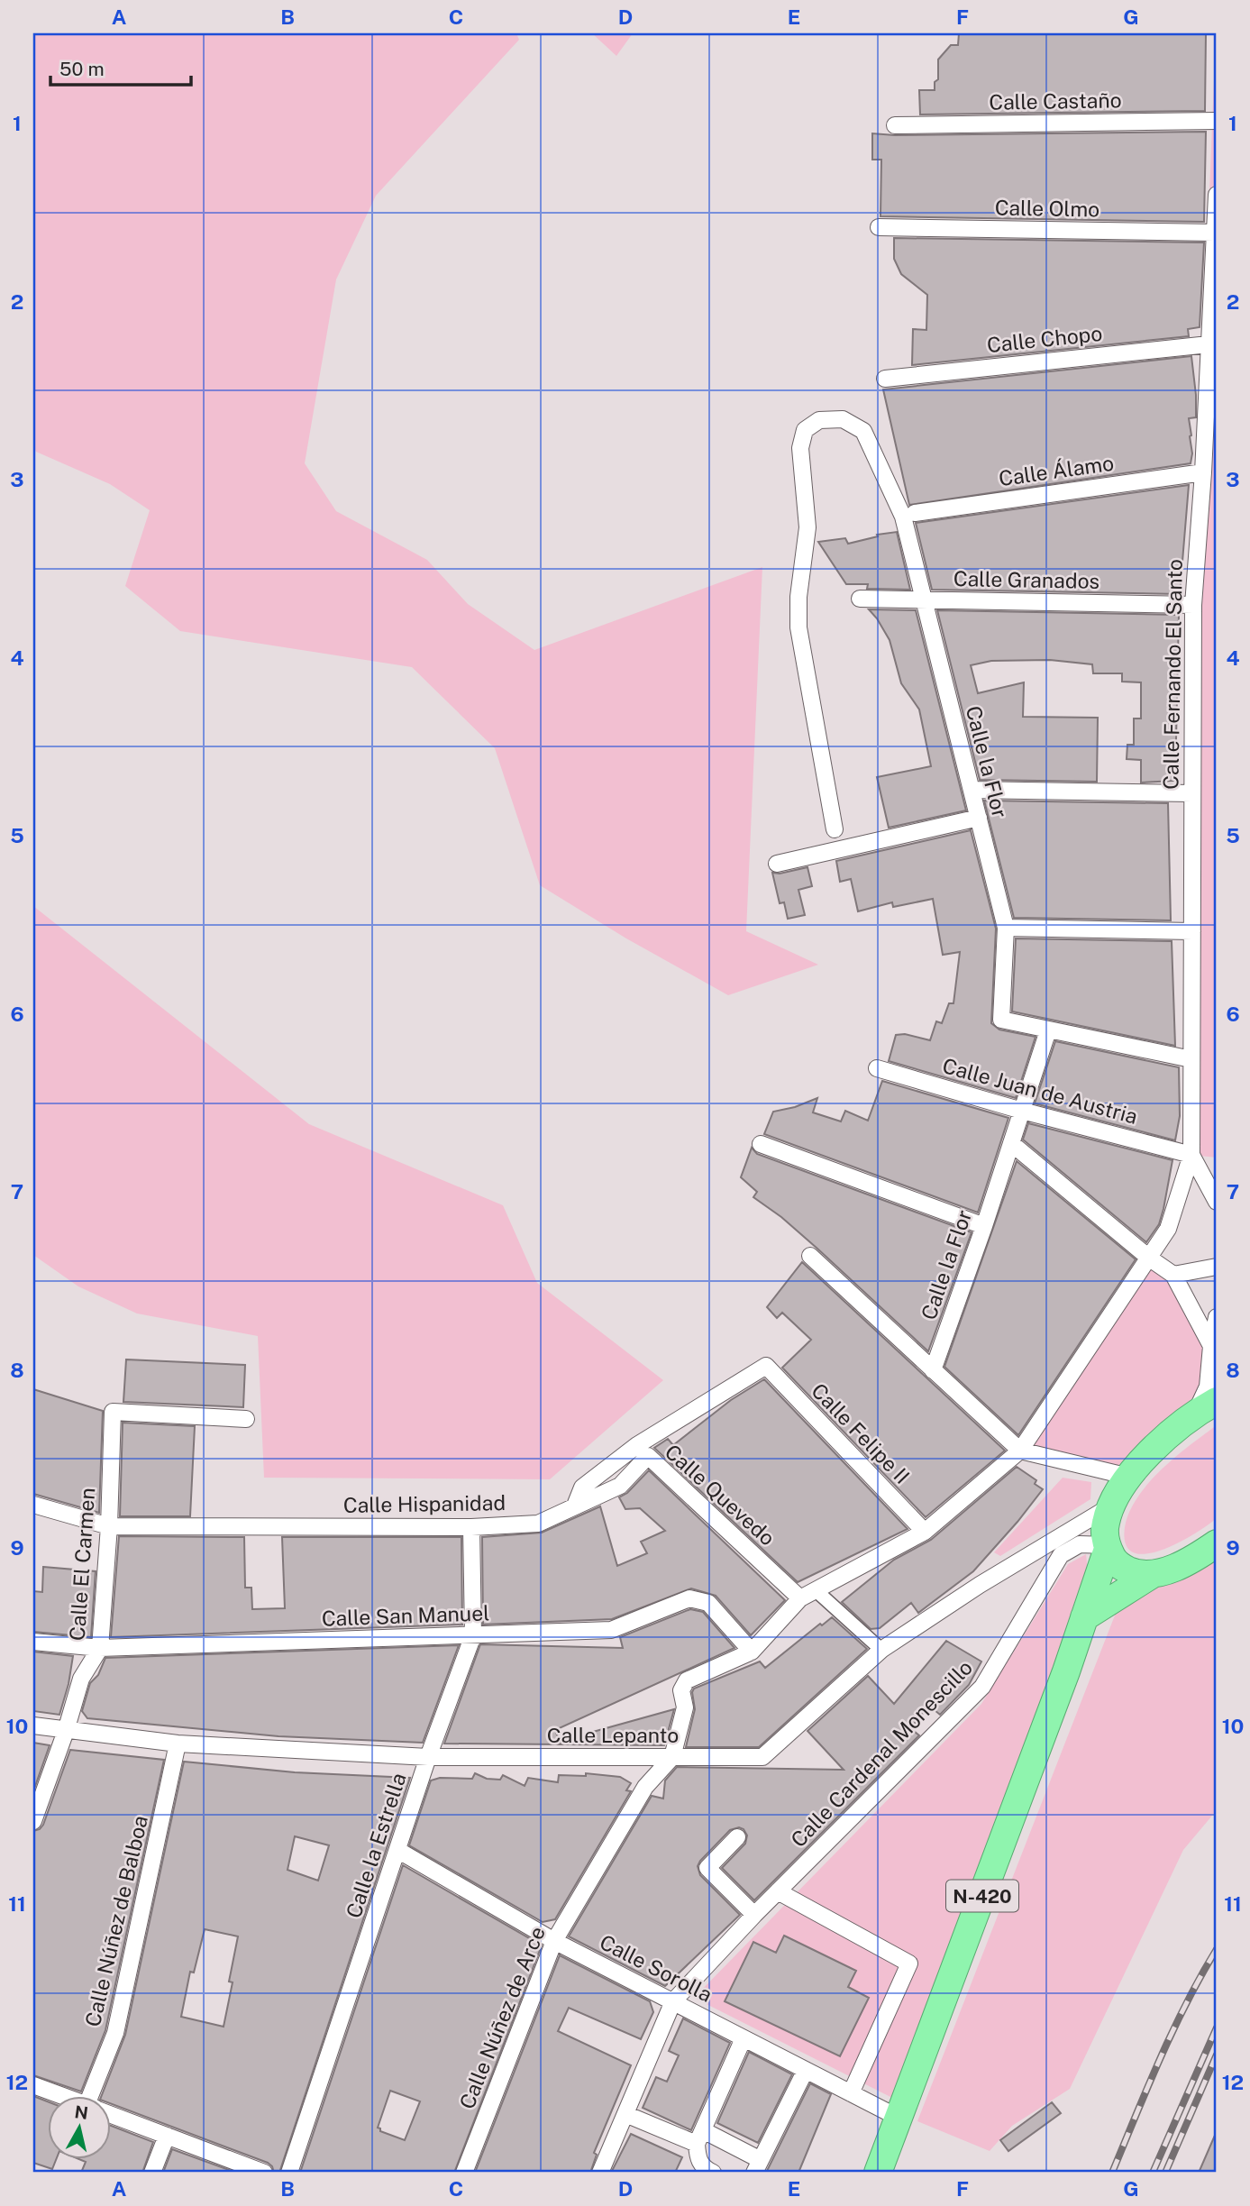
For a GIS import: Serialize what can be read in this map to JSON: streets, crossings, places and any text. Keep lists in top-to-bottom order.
{
  "streets": {
    "highway": ["N-420"],
    "street": [
      "Calle Castaño",
      "Calle Olmo",
      "Calle Chopo",
      "Calle Álamo",
      "Calle Granados",
      "Calle Fernando El Santo",
      "Calle la Flor",
      "Calle Juan de Austria",
      "Calle Felipe II",
      "Calle Quevedo",
      "Calle Hispanidad",
      "Calle El Carmen",
      "Calle San Manuel",
      "Calle Lepanto",
      "Calle Cardenal Monescillo",
      "Calle la Estrella",
      "Calle Núñez de Balboa",
      "Calle Sorolla",
      "Calle Núñez de Arce"
    ]
  },
  "crossings": [
    ["Calle Olmo", "Calle Fernando El Santo"],
    ["Calle Chopo", "Calle Fernando El Santo"],
    ["Calle Álamo", "Calle Fernando El Santo"],
    ["Calle Álamo", "Calle la Flor"],
    ["Calle Granados", "Calle Fernando El Santo"],
    ["Calle Granados", "Calle la Flor"],
    ["Calle Fernando El Santo", "Calle Juan de Austria"],
    ["Calle Fernando El Santo", "Calle Felipe II"],
    ["Calle Fernando El Santo", "Calle Quevedo"],
    ["Calle Fernando El Santo", "Calle San Manuel"],
    ["Calle Fernando El Santo", "Calle Lepanto"],
    ["Calle Fernando El Santo", "Calle Núñez de Arce"],
    ["Calle la Flor", "Calle Juan de Austria"],
    ["Calle Felipe II", "Calle Quevedo"],
    ["Calle Felipe II", "Calle Hispanidad"],
    ["Calle Quevedo", "Calle Hispanidad"],
    ["Calle Hispanidad", "Calle El Carmen"],
    ["Calle Hispanidad", "Calle la Estrella"],
    ["Calle El Carmen", "Calle San Manuel"],
    ["Calle El Carmen", "Calle Lepanto"],
    ["Calle San Manuel", "Calle la Estrella"],
    ["Calle Lepanto", "Calle la Estrella"],
    ["Calle Lepanto", "Calle Núñez de Balboa"],
    ["Calle Lepanto", "Calle Núñez de Arce"],
    ["Calle Cardenal Monescillo", "N-420"],
    ["Calle Cardenal Monescillo", "Calle Sorolla"],
    ["Calle la Estrella", "Calle Sorolla"],
    ["N-420", "Calle Sorolla"],
    ["Calle Sorolla", "Calle Núñez de Arce"]
  ],
  "scale_bar": "50 m",
  "north": "top",
  "grid": {
    "columns": [
      "A",
      "B",
      "C",
      "D",
      "E",
      "F",
      "G"
    ],
    "rows": [
      "1",
      "2",
      "3",
      "4",
      "5",
      "6",
      "7",
      "8",
      "9",
      "10",
      "11",
      "12"
    ]
  }
}
